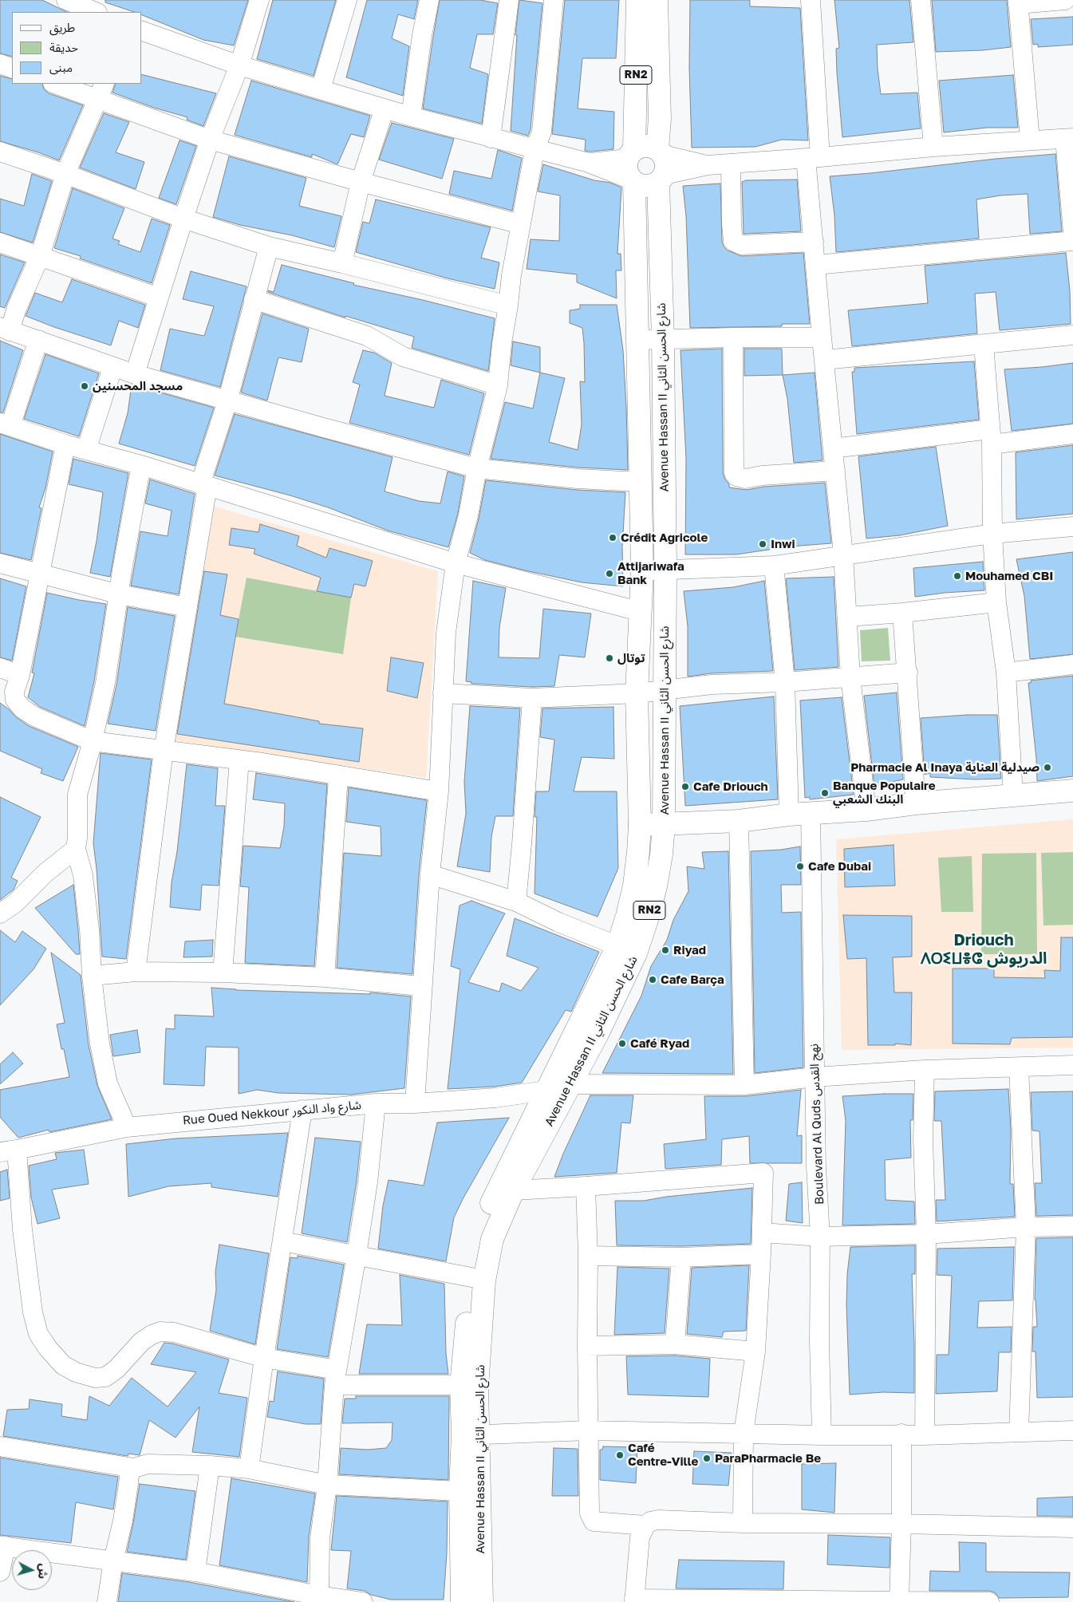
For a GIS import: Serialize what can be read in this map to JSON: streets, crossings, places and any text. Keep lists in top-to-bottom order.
{
  "streets": {
    "main road": ["RN2", "Avenue Hassan II شارع الحسن الثاني"],
    "street": ["Rue Oued Nekkour شارع واد النکور", "Boulevard Al Quds نهج القدس"]
  },
  "crossings": [
    ["Avenue Hassan II شارع الحسن الثاني", "Rue Oued Nekkour شارع واد النکور"],
    ["Rue Oued Nekkour شارع واد النکور", "Boulevard Al Quds نهج القدس"]
  ],
  "districts": ["Driouch ⴷⵔⵉⵡⴻⵛ الدريوش"],
  "places": [
    "مسجد المحسنين",
    "Crédit Agricole",
    "Inwi",
    "Attijariwafa Bank",
    "Mouhamed CBI",
    "توتال",
    "Pharmacie Al Inaya صيدلية العناية",
    "Cafe Driouch",
    "Banque Populaire البنك الشعبي",
    "Cafe Dubai",
    "Riyad",
    "Cafe Barça",
    "Café Ryad",
    "Café Centre-Ville",
    "ParaPharmacie Be"
  ],
  "legend": ["طريق", "حديقة", "مبنى"],
  "north": "right"
}
